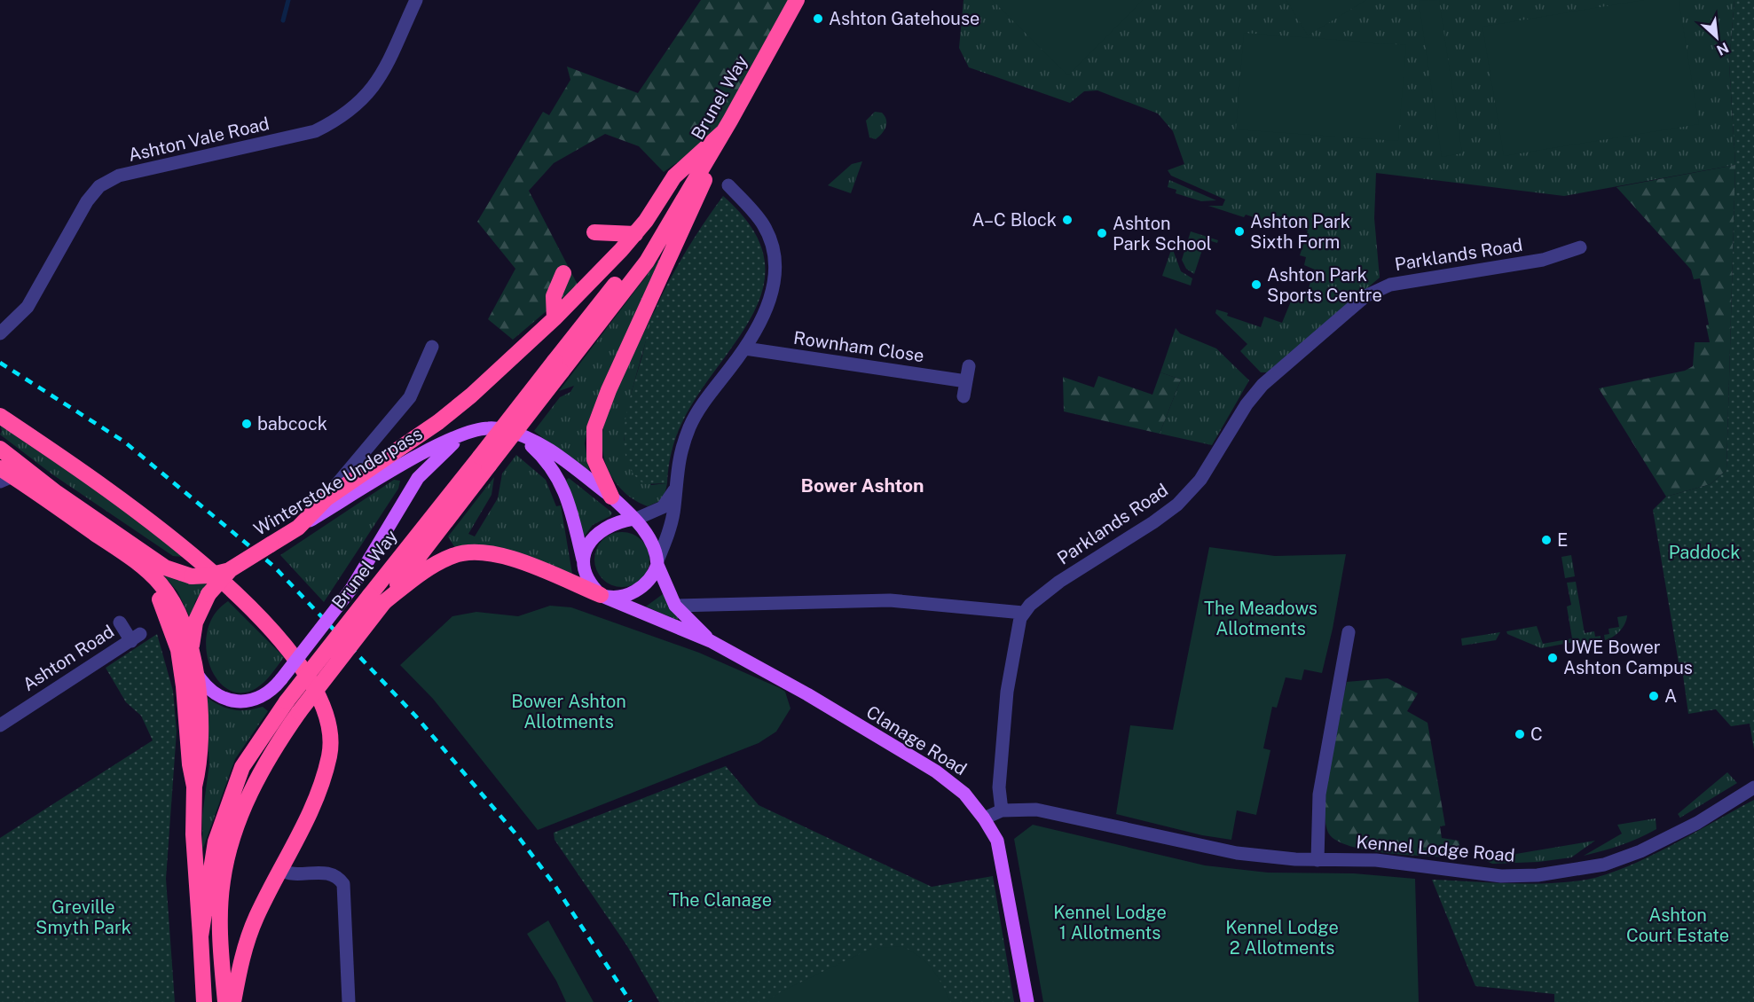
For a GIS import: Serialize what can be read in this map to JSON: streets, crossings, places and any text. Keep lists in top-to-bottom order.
{
  "streets": {
    "highway": ["Brunel Way", "Winterstoke Underpass"],
    "main road": ["Clanage Road"],
    "street": [
      "Ashton Vale Road",
      "Parklands Road",
      "Rownham Close",
      "Ashton Road",
      "Kennel Lodge Road"
    ]
  },
  "crossings": [
    ["Winterstoke Underpass", "Clanage Road"],
    ["Clanage Road", "Kennel Lodge Road"]
  ],
  "districts": ["Bower Ashton"],
  "parks": [
    "Paddock",
    "The Meadows Allotments",
    "Bower Ashton Allotments",
    "The Clanage",
    "Greville Smyth Park",
    "Kennel Lodge 1 Allotments",
    "Ashton Court Estate",
    "Kennel Lodge 2 Allotments"
  ],
  "places": [
    "Ashton Gatehouse",
    "A–C Block",
    "Ashton Park Sixth Form",
    "Ashton Park School",
    "Ashton Park Sports Centre",
    "babcock",
    "E",
    "UWE Bower Ashton Campus",
    "A",
    "C"
  ],
  "north": "bottom right"
}
